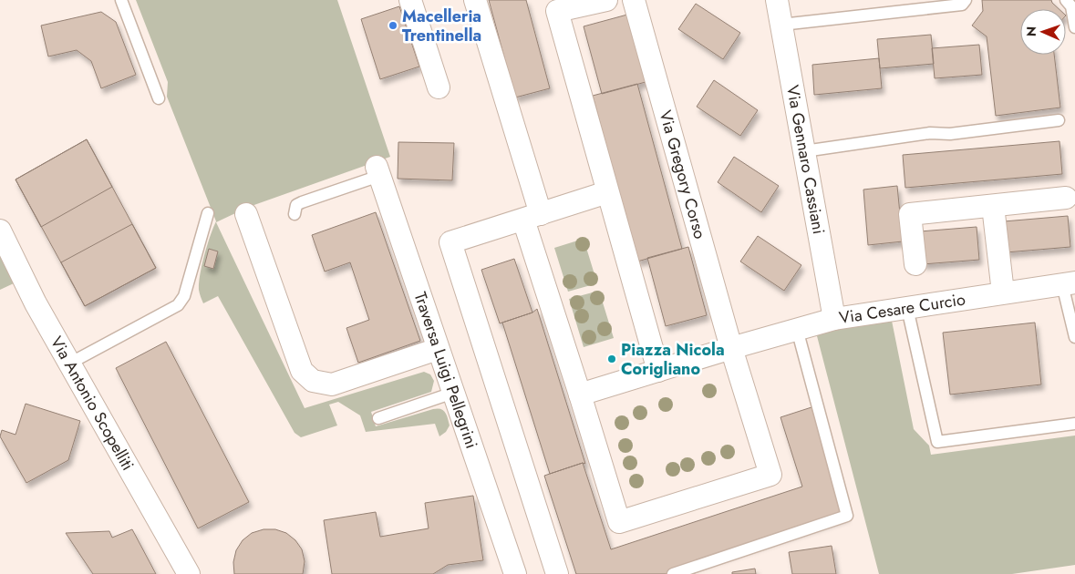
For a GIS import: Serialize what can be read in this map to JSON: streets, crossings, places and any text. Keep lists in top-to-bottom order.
{
  "streets": {
    "street": [
      "Via Gennaro Cassiani",
      "Via Gregory Corso",
      "Via Cesare Curcio",
      "Traversa Luigi Pellegrini",
      "Via Antonio Scopelliti"
    ]
  },
  "crossings": [
    ["Via Gennaro Cassiani", "Via Cesare Curcio"],
    ["Via Gregory Corso", "Via Cesare Curcio"]
  ],
  "places": ["Macelleria Trentinella", "Piazza Nicola Corigliano"],
  "north": "left"
}
